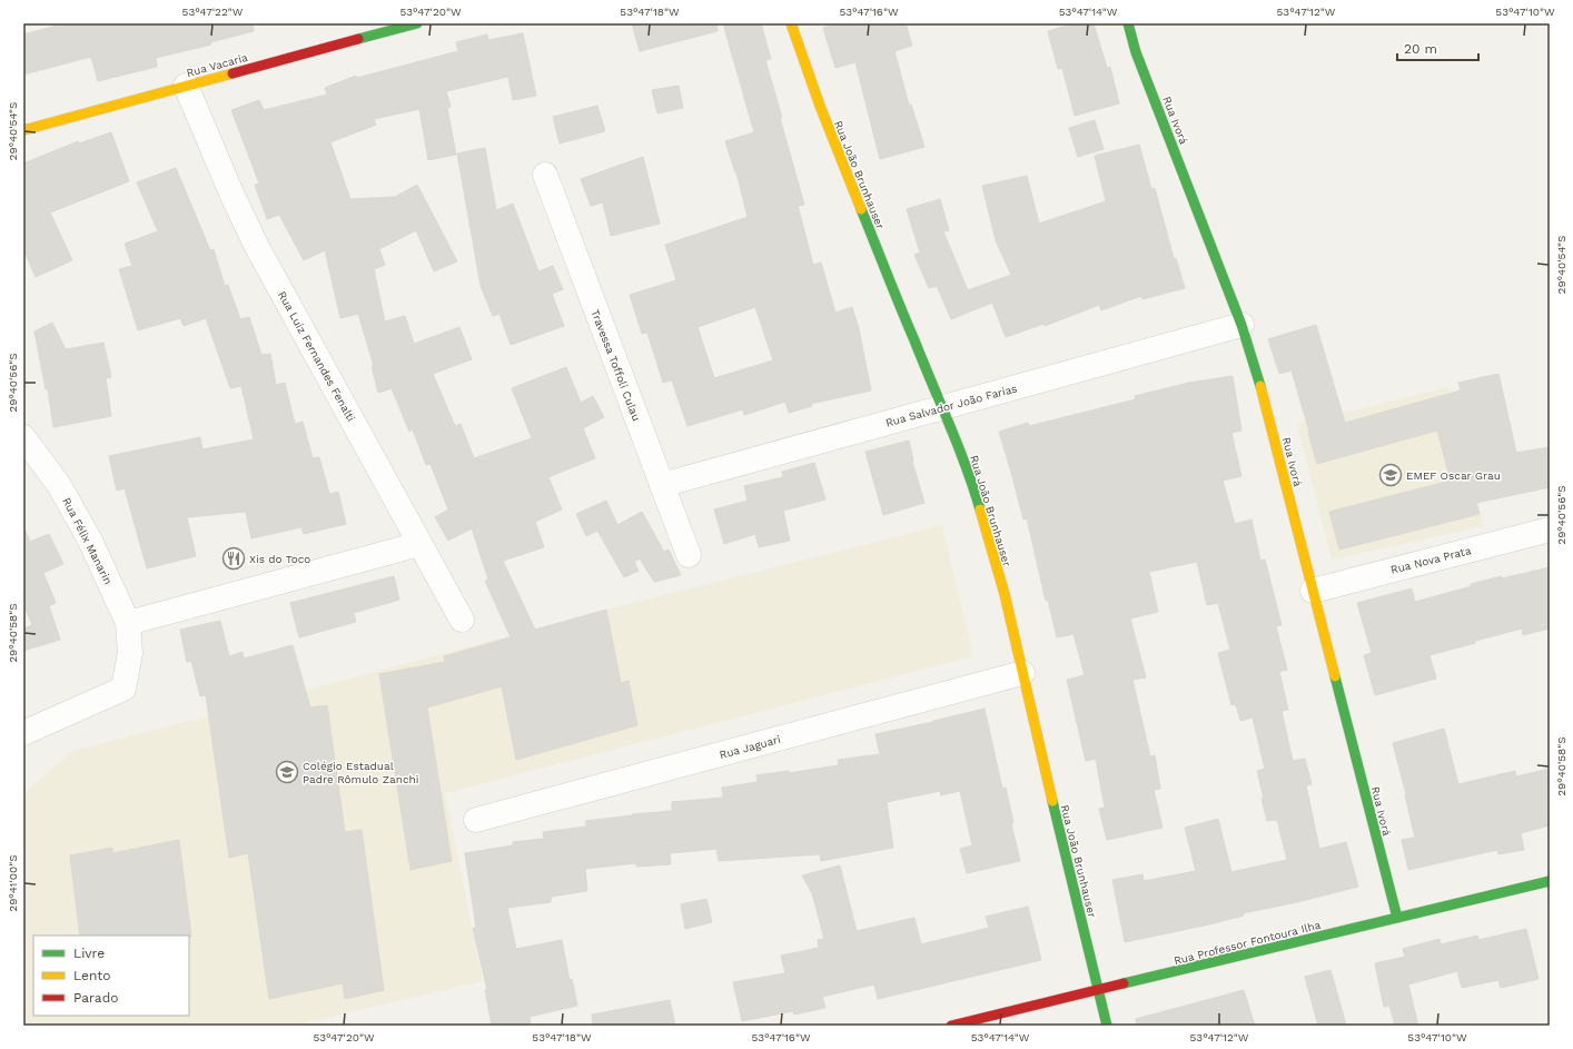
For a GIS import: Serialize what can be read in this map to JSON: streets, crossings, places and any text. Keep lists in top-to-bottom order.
{
  "streets": {
    "street": [
      "Rua Vacaria",
      "Rua Ivorá",
      "Rua João Brunhauser",
      "Rua Luiz Fernandes Fenalti",
      "Travessa Toffoli Culau",
      "Rua Salvador João Farias",
      "Rua Félix Manarin",
      "Rua Nova Prata",
      "Rua Jaguari",
      "Rua Professor Fontoura Ilha"
    ]
  },
  "crossings": [
    ["Rua Vacaria", "Rua Luiz Fernandes Fenalti"],
    ["Rua Ivorá", "Rua Salvador João Farias"],
    ["Rua Ivorá", "Rua Nova Prata"],
    ["Rua Ivorá", "Rua Professor Fontoura Ilha"],
    ["Rua João Brunhauser", "Rua Salvador João Farias"],
    ["Rua João Brunhauser", "Rua Jaguari"],
    ["Rua João Brunhauser", "Rua Professor Fontoura Ilha"],
    ["Travessa Toffoli Culau", "Rua Salvador João Farias"]
  ],
  "places": {
    "school or university": ["EMEF Oscar Grau", "Colégio Estadual Padre Rômulo Zanchi"],
    "restaurant": ["Xis do Toco"]
  },
  "legend": ["Livre", "Lento", "Parado"],
  "scale_bar": "20 m",
  "coordinates": [
    "53°47'22\"W",
    "53°47'20\"W",
    "53°47'18\"W",
    "53°47'16\"W",
    "53°47'14\"W",
    "53°47'12\"W",
    "53°47'10\"W",
    "29°40'54\"S",
    "29°40'56\"S",
    "29°40'58\"S",
    "29°41'00\"S"
  ]
}
